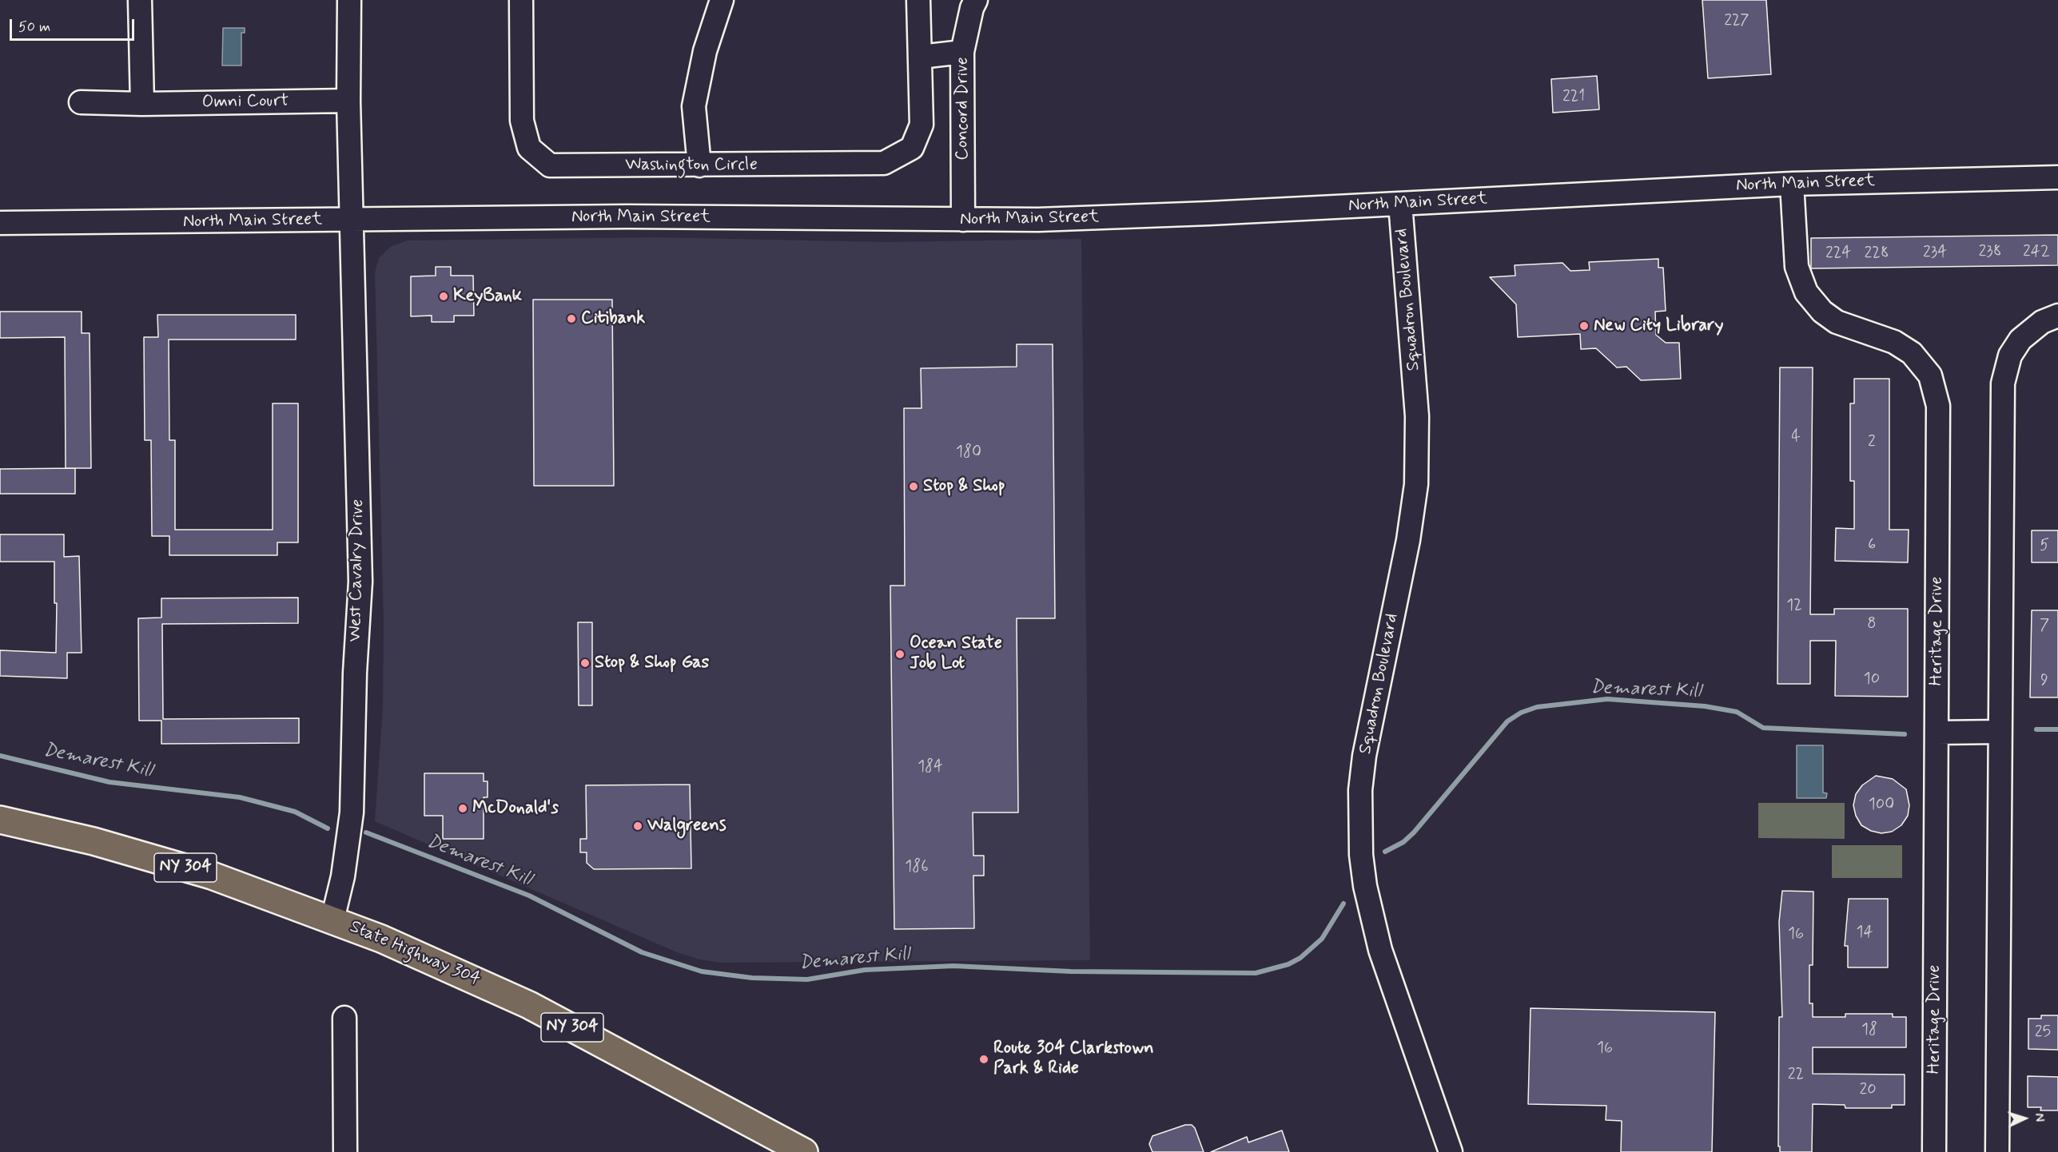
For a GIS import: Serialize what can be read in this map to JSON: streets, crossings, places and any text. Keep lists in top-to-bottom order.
{
  "streets": {
    "main road": ["NY 304", "State Highway 304"],
    "street": [
      "Omni Court",
      "Concord Drive",
      "Washington Circle",
      "North Main Street",
      "Squadron Boulevard",
      "West Cavalry Drive",
      "Heritage Drive"
    ]
  },
  "crossings": [
    ["Concord Drive", "North Main Street"],
    ["North Main Street", "Squadron Boulevard"],
    ["North Main Street", "West Cavalry Drive"],
    ["North Main Street", "Heritage Drive"],
    ["West Cavalry Drive", "State Highway 304"]
  ],
  "water": ["Demarest Kill"],
  "places": [
    "KeyBank",
    "Citibank",
    "New City Library",
    "Stop & Shop",
    "Ocean State Job Lot",
    "Stop & Shop Gas",
    "McDonald's",
    "Walgreens",
    "Route 304 Clarkstown Park & Ride"
  ],
  "house_numbers": [
    "227",
    "221",
    "238",
    "242",
    "234",
    "224",
    "228",
    "4",
    "2",
    "180",
    "6",
    "5",
    "12",
    "8",
    "7",
    "10",
    "9",
    "184",
    "100",
    "186",
    "14",
    "16",
    "18",
    "25",
    "16",
    "22",
    "20"
  ],
  "scale_bar": "50 m",
  "north": "right"
}
